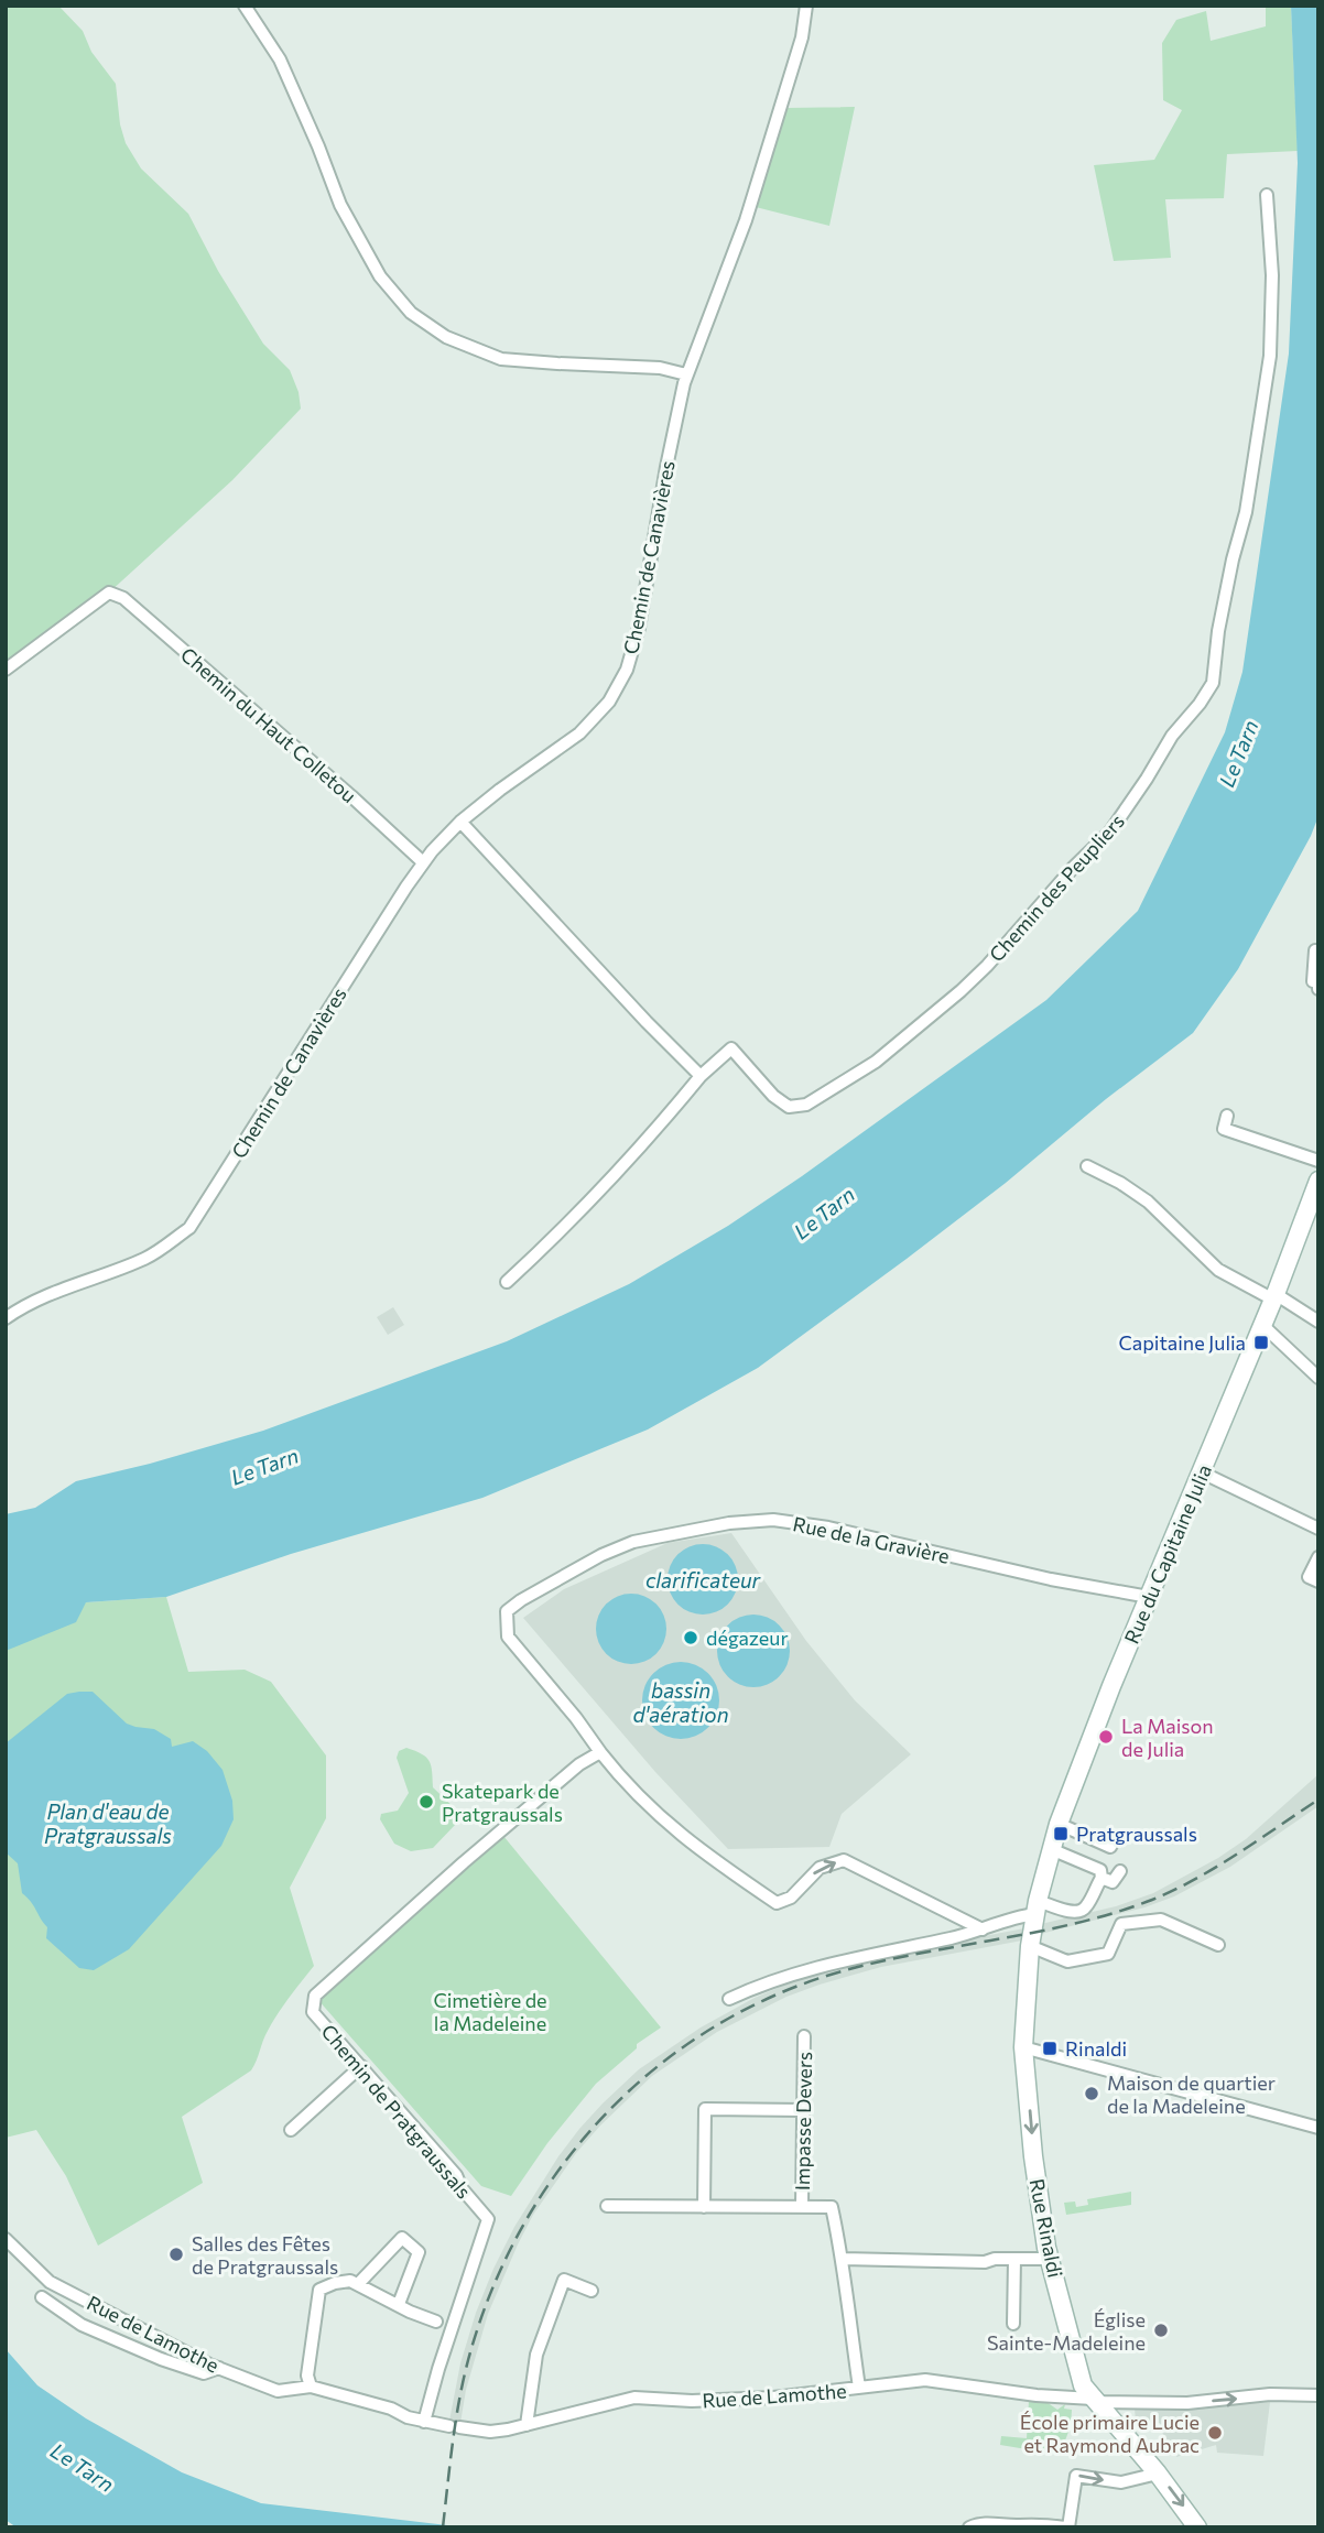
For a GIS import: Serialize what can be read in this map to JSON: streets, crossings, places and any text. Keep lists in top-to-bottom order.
{
  "streets": {
    "street": [
      "Chemin de Canavières",
      "Chemin du Haut Colletou",
      "Chemin des Peupliers",
      "Rue de la Gravière",
      "Rue du Capitaine Julia",
      "Chemin de Pratgraussals",
      "Impasse Devers",
      "Rue Rinaldi",
      "Rue de Lamothe"
    ]
  },
  "crossings": [
    ["Chemin de Canavières", "Chemin du Haut Colletou"],
    ["Rue de la Gravière", "Rue du Capitaine Julia"],
    ["Rue de la Gravière", "Chemin de Pratgraussals"],
    ["Rue du Capitaine Julia", "Rue Rinaldi"],
    ["Chemin de Pratgraussals", "Rue de Lamothe"],
    ["Rue Rinaldi", "Rue de Lamothe"]
  ],
  "one_way": ["Rue Rinaldi"],
  "water": [
    "Le Tarn",
    "clarificateur",
    "bassin d'aération",
    "Plan d'eau de Pratgraussals"
  ],
  "parks": ["Cimetière de la Madeleine"],
  "places": {
    "transit": ["Capitaine Julia", "Pratgraussals", "Rinaldi"],
    "other": [
      "dégazeur",
      "La Maison de Julia",
      "Skatepark de Pratgraussals",
      "Maison de quartier de la Madeleine",
      "Salles des Fêtes de Pratgraussals",
      "Église Sainte-Madeleine",
      "École primaire Lucie et Raymond Aubrac"
    ]
  }
}
